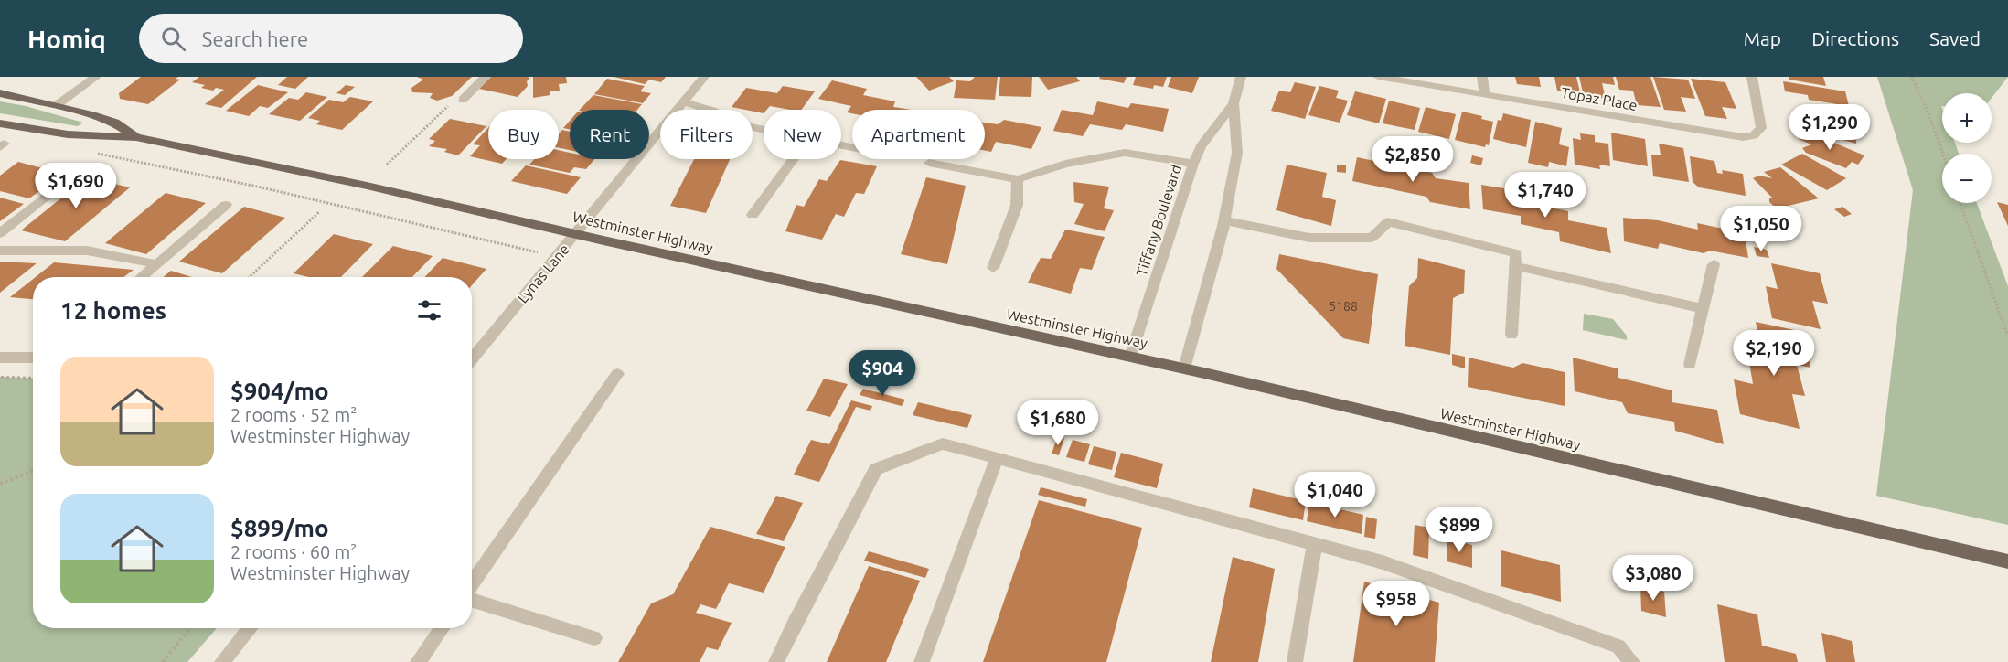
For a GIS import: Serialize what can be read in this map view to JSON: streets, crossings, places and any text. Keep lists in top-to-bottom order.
{
  "streets": {
    "main road": ["Westminster Highway"],
    "street": ["Topaz Place", "Tiffany Boulevard", "Lynas Lane"]
  },
  "crossings": [
    ["Tiffany Boulevard", "Westminster Highway"],
    ["Westminster Highway", "Lynas Lane"]
  ],
  "house_numbers": ["5188"],
  "page": {
    "header": "Homiq",
    "search": "Search here",
    "nav": ["Map", "Directions", "Saved"],
    "map_buttons": ["+", "−"],
    "price": [
      "$1,290",
      "$2,850",
      "$1,690",
      "$1,740",
      "$1,050",
      "$2,190",
      "$904",
      "$1,680",
      "$1,040",
      "$899",
      "$3,080",
      "$958"
    ],
    "chip": [
      "Buy",
      "Rent",
      "Filters",
      "New",
      "Apartment"
    ],
    "heading": "12 homes",
    "list": [
      {
        "name": "$904/mo",
        "note": "2 rooms · 52 m² · Westminster Highway"
      },
      {
        "name": "$899/mo",
        "note": "2 rooms · 60 m² · Westminster Highway"
      }
    ]
  }
}
